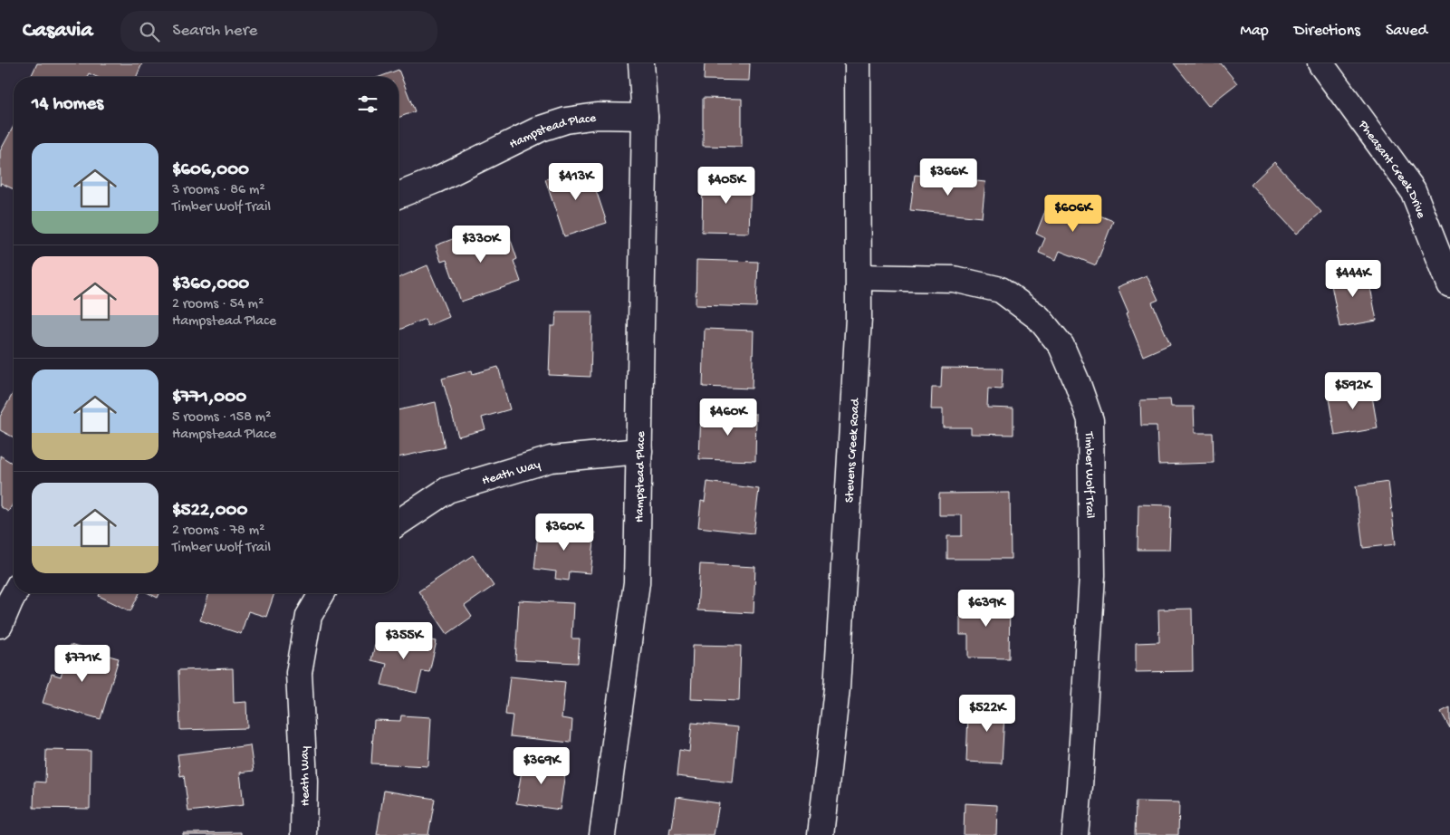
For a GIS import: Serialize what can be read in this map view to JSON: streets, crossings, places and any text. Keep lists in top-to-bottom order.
{
  "streets": {
    "street": [
      "Hampstead Place",
      "Pheasant Creek Drive",
      "Stevens Creek Road",
      "Heath Way",
      "Timber Wolf Trail"
    ]
  },
  "crossings": [
    ["Hampstead Place", "Heath Way"],
    ["Stevens Creek Road", "Timber Wolf Trail"]
  ],
  "page": {
    "header": "Casavia",
    "search": "Search here",
    "nav": ["Map", "Directions", "Saved"],
    "heading": "14 homes",
    "list": [
      {
        "name": "$606,000",
        "note": "3 rooms · 86 m² · Timber Wolf Trail"
      },
      {
        "name": "$360,000",
        "note": "2 rooms · 54 m² · Hampstead Place"
      },
      {
        "name": "$771,000",
        "note": "5 rooms · 158 m² · Hampstead Place"
      },
      {
        "name": "$522,000",
        "note": "2 rooms · 78 m² · Timber Wolf Trail"
      }
    ],
    "price": [
      "$366K",
      "$413K",
      "$405K",
      "$606K",
      "$330K",
      "$444K",
      "$592K",
      "$460K",
      "$360K",
      "$639K",
      "$355K",
      "$771K",
      "$522K",
      "$369K"
    ]
  }
}
